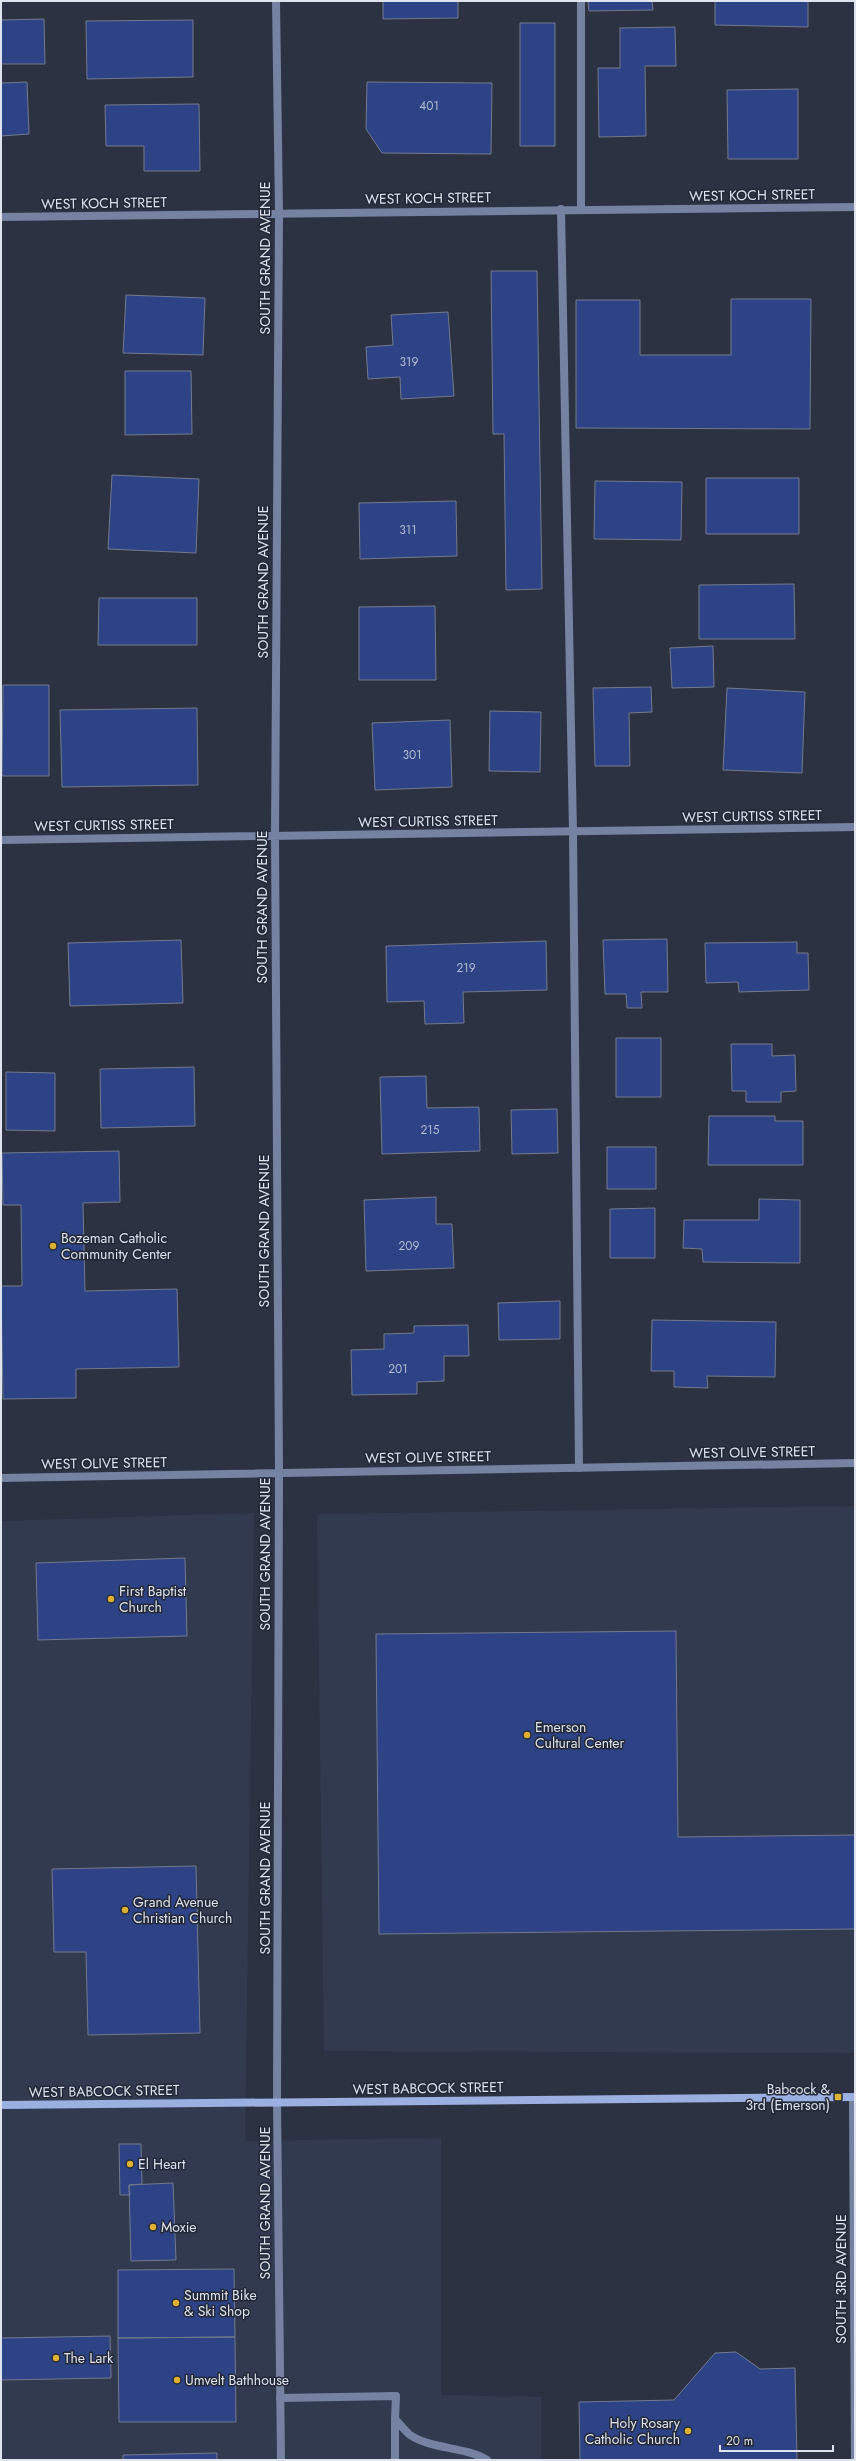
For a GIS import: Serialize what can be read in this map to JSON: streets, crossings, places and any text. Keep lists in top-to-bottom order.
{
  "streets": {
    "street": [
      "WEST KOCH STREET",
      "SOUTH GRAND AVENUE",
      "WEST CURTISS STREET",
      "WEST OLIVE STREET",
      "WEST BABCOCK STREET",
      "SOUTH 3RD AVENUE"
    ]
  },
  "crossings": [
    ["WEST KOCH STREET", "SOUTH GRAND AVENUE"],
    ["SOUTH GRAND AVENUE", "WEST CURTISS STREET"],
    ["SOUTH GRAND AVENUE", "WEST OLIVE STREET"],
    ["SOUTH GRAND AVENUE", "WEST BABCOCK STREET"],
    ["WEST BABCOCK STREET", "SOUTH 3RD AVENUE"]
  ],
  "places": {
    "other": [
      "Bozeman Catholic Community Center",
      "First Baptist Church",
      "Emerson Cultural Center",
      "Grand Avenue Christian Church",
      "El Heart",
      "Moxie",
      "Summit Bike & Ski Shop",
      "The Lark",
      "Umvelt Bathhouse",
      "Holy Rosary Catholic Church"
    ],
    "transit": ["Babcock & 3rd (Emerson)"]
  },
  "house_numbers": [
    "401",
    "319",
    "311",
    "301",
    "219",
    "215",
    "209",
    "201"
  ],
  "scale_bar": "20 m"
}
